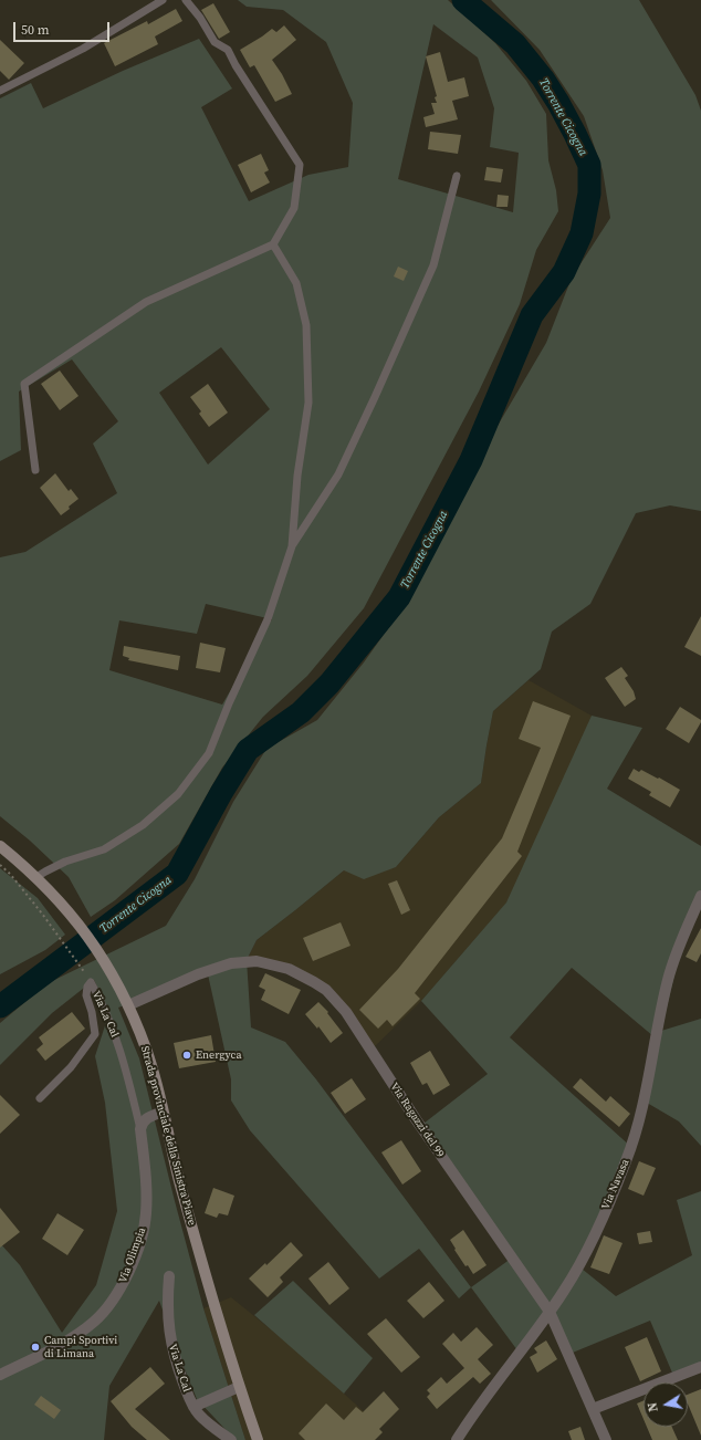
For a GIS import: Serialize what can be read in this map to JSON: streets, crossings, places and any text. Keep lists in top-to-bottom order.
{
  "streets": {
    "main road": ["Strada provinciale della Sinistra Piave"],
    "street": [
      "Via La Cal",
      "Via Ragazzi del 99",
      "Via Navasa",
      "Via Olimpia"
    ]
  },
  "crossings": [
    ["Via La Cal", "Strada provinciale della Sinistra Piave"],
    ["Via La Cal", "Via Olimpia"],
    ["Via Ragazzi del 99", "Strada provinciale della Sinistra Piave"],
    ["Via Ragazzi del 99", "Via Navasa"]
  ],
  "water": ["Torrente Cicogna"],
  "places": ["Energyca", "Campi Sportivi di Limana"],
  "scale_bar": "50 m",
  "north": "left"
}
